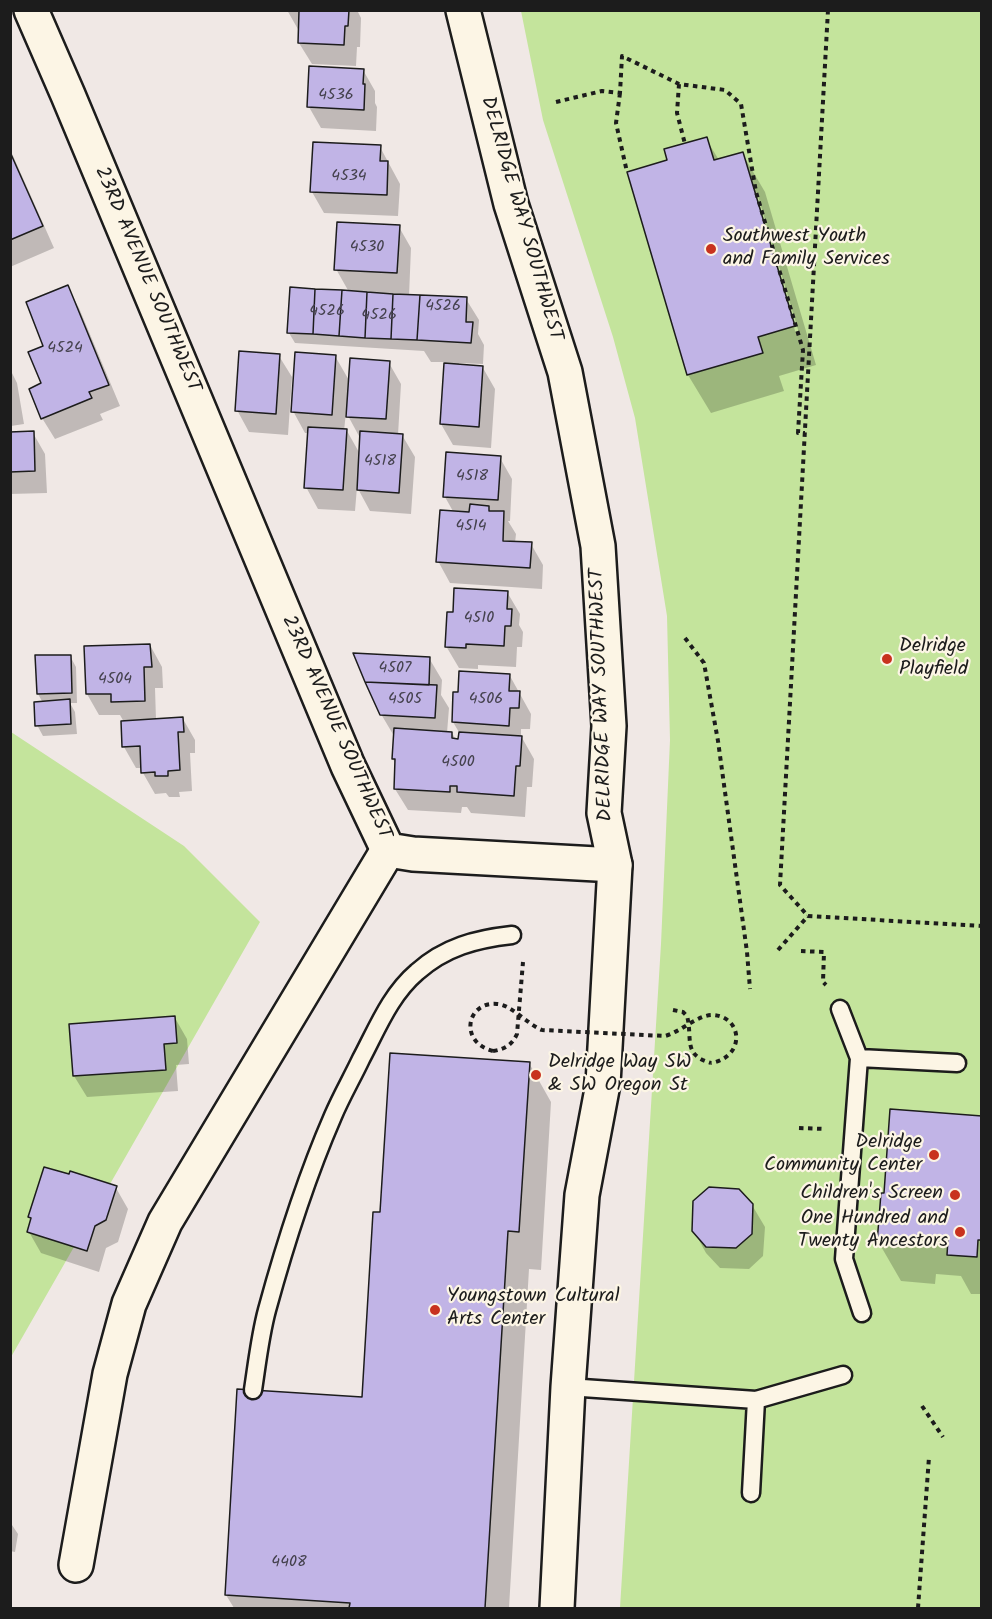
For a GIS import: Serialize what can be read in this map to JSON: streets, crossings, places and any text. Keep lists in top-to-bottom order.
{
  "streets": {
    "street": ["DELRIDGE WAY SOUTHWEST", "23RD AVENUE SOUTHWEST"]
  },
  "places": [
    "Southwest Youth and Family Services",
    "Delridge Playfield",
    "Delridge Way SW & SW Oregon St",
    "Delridge Community Center",
    "Children's Screen",
    "One Hundred and Twenty Ancestors",
    "Youngstown Cultural Arts Center"
  ],
  "house_numbers": [
    "4536",
    "4534",
    "4530",
    "4526",
    "4526",
    "4526",
    "4524",
    "4518",
    "4518",
    "4514",
    "4510",
    "4507",
    "4504",
    "4505",
    "4506",
    "4500",
    "4408"
  ]
}
